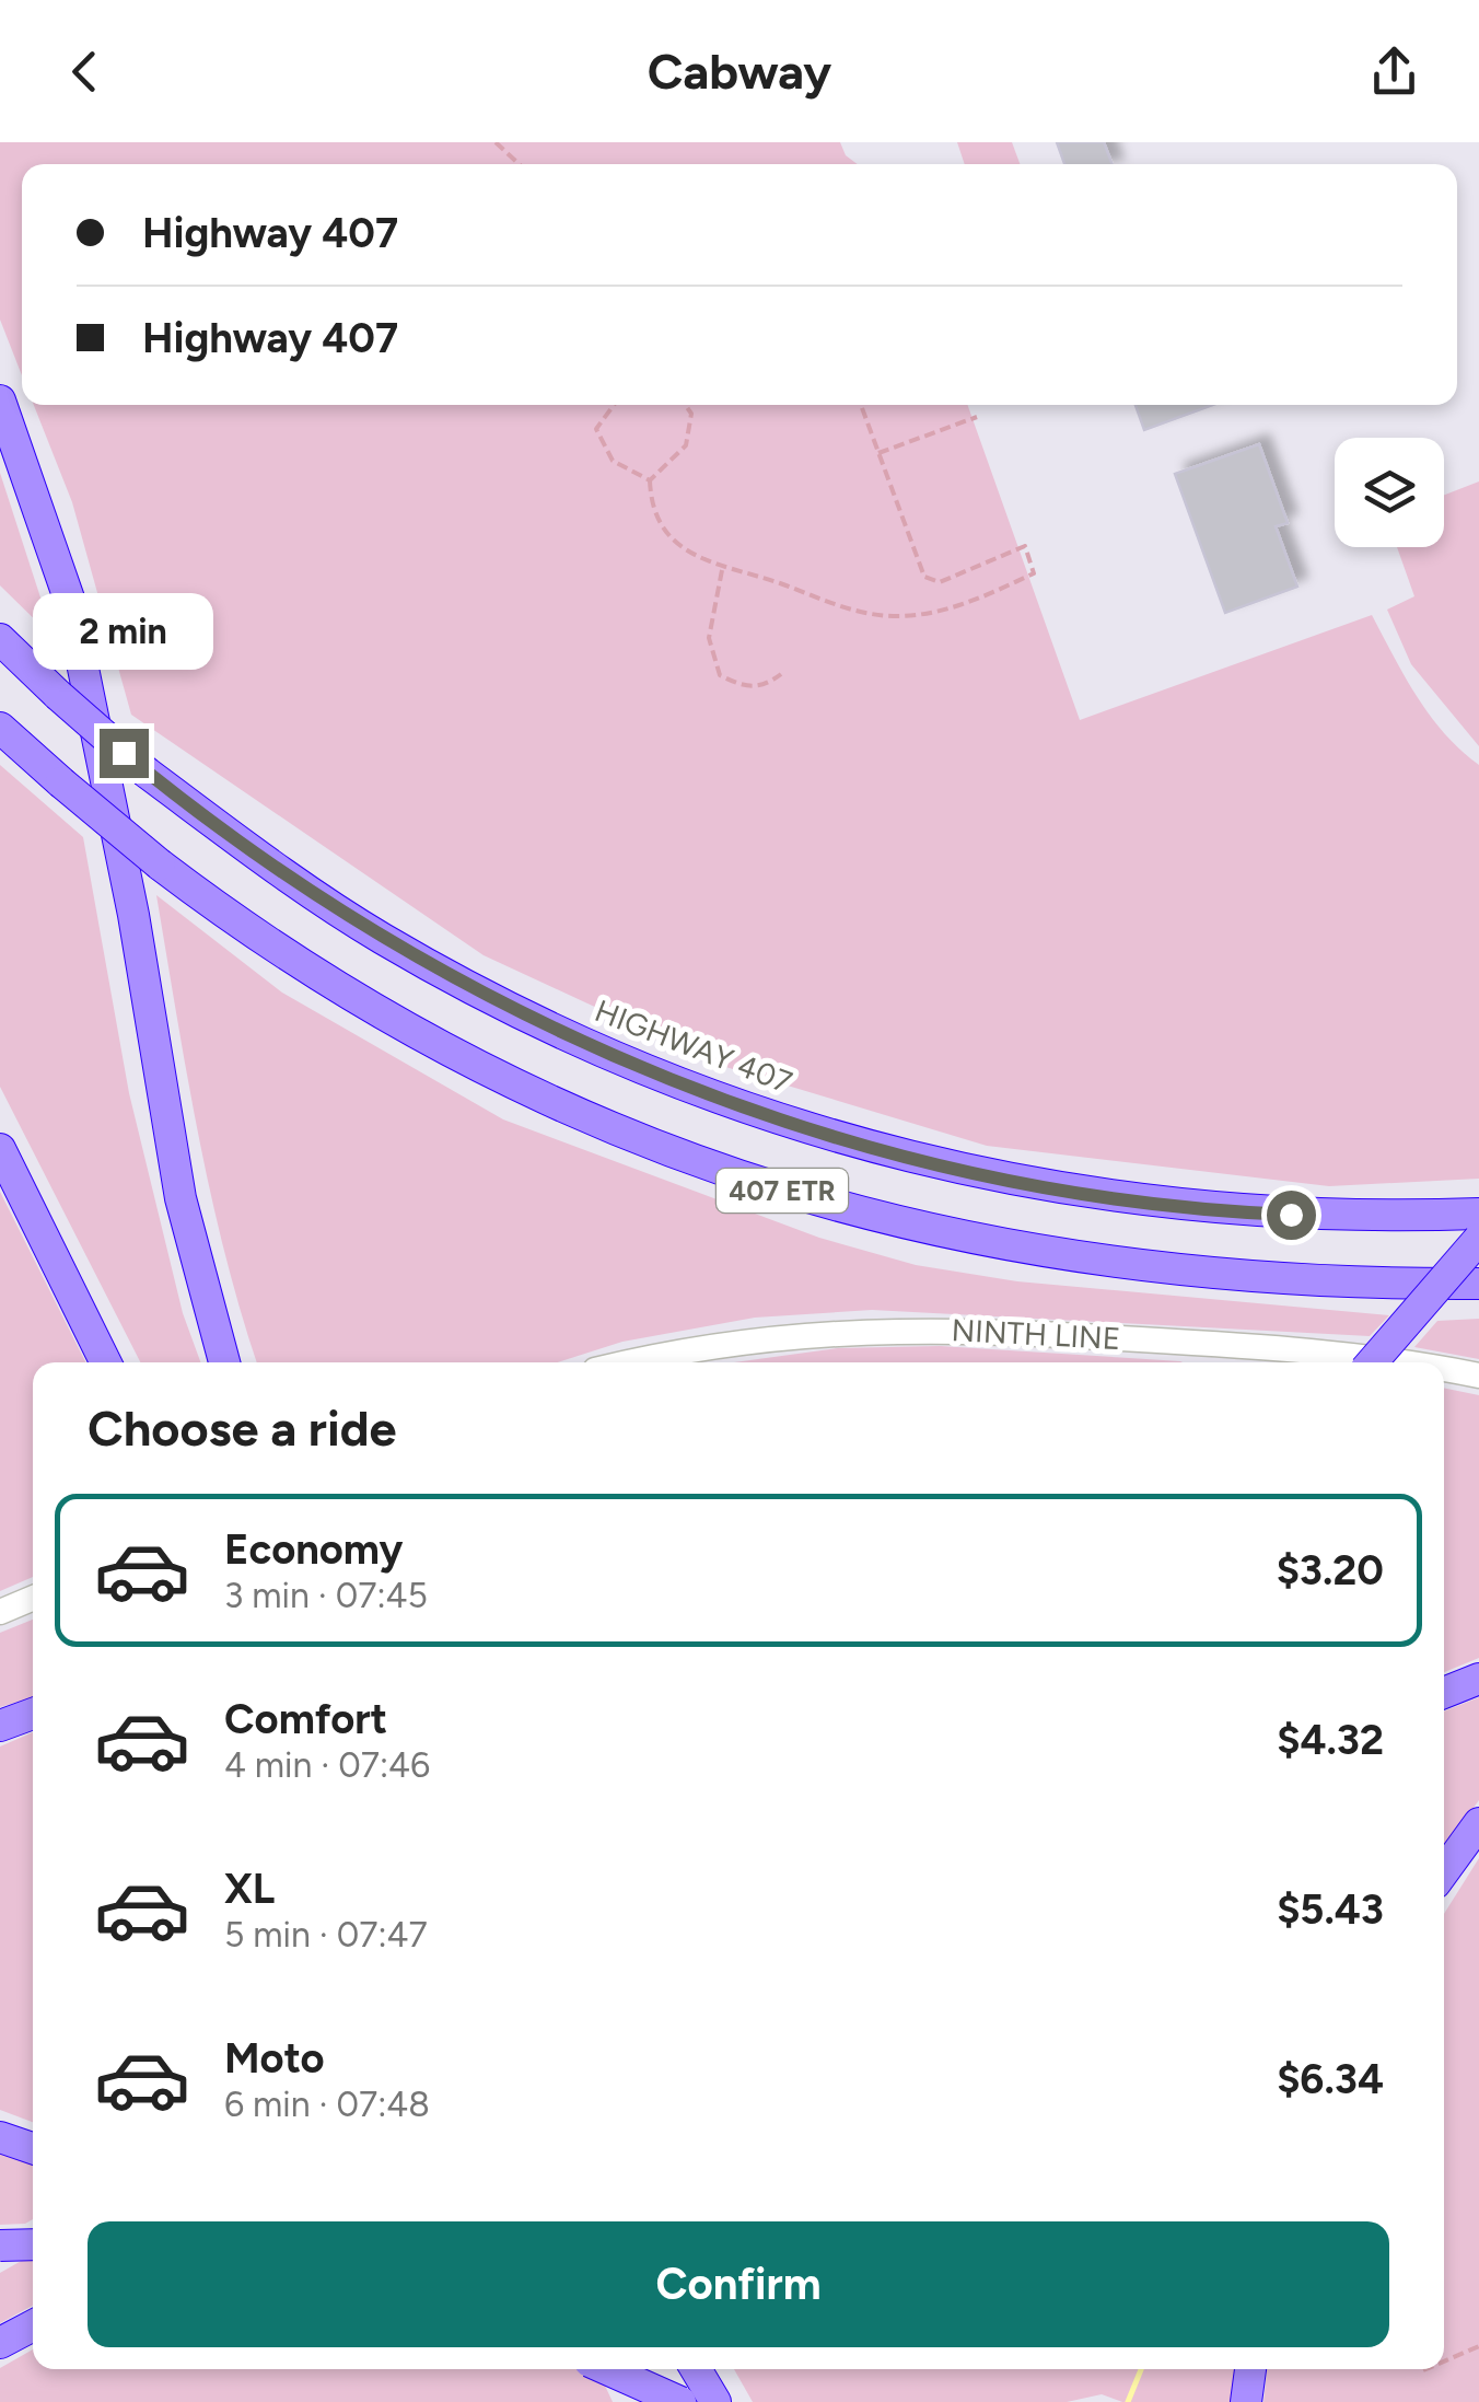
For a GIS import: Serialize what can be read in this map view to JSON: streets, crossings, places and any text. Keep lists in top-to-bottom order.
{
  "streets": {
    "highway": ["HIGHWAY 407", "407 ETR"],
    "main road": ["NINTH LINE"]
  },
  "page": {
    "header": "Cabway",
    "banner": ["Highway 407", "Highway 407"],
    "bubble": "2 min",
    "heading": "Choose a ride",
    "list": [
      {
        "name": "Economy",
        "note": "3 min · 07:45",
        "value": "$3.20"
      },
      {
        "name": "Comfort",
        "note": "4 min · 07:46",
        "value": "$4.32"
      },
      {
        "name": "XL",
        "note": "5 min · 07:47",
        "value": "$5.43"
      },
      {
        "name": "Moto",
        "note": "6 min · 07:48",
        "value": "$6.34"
      }
    ],
    "buttons": "Confirm"
  }
}
